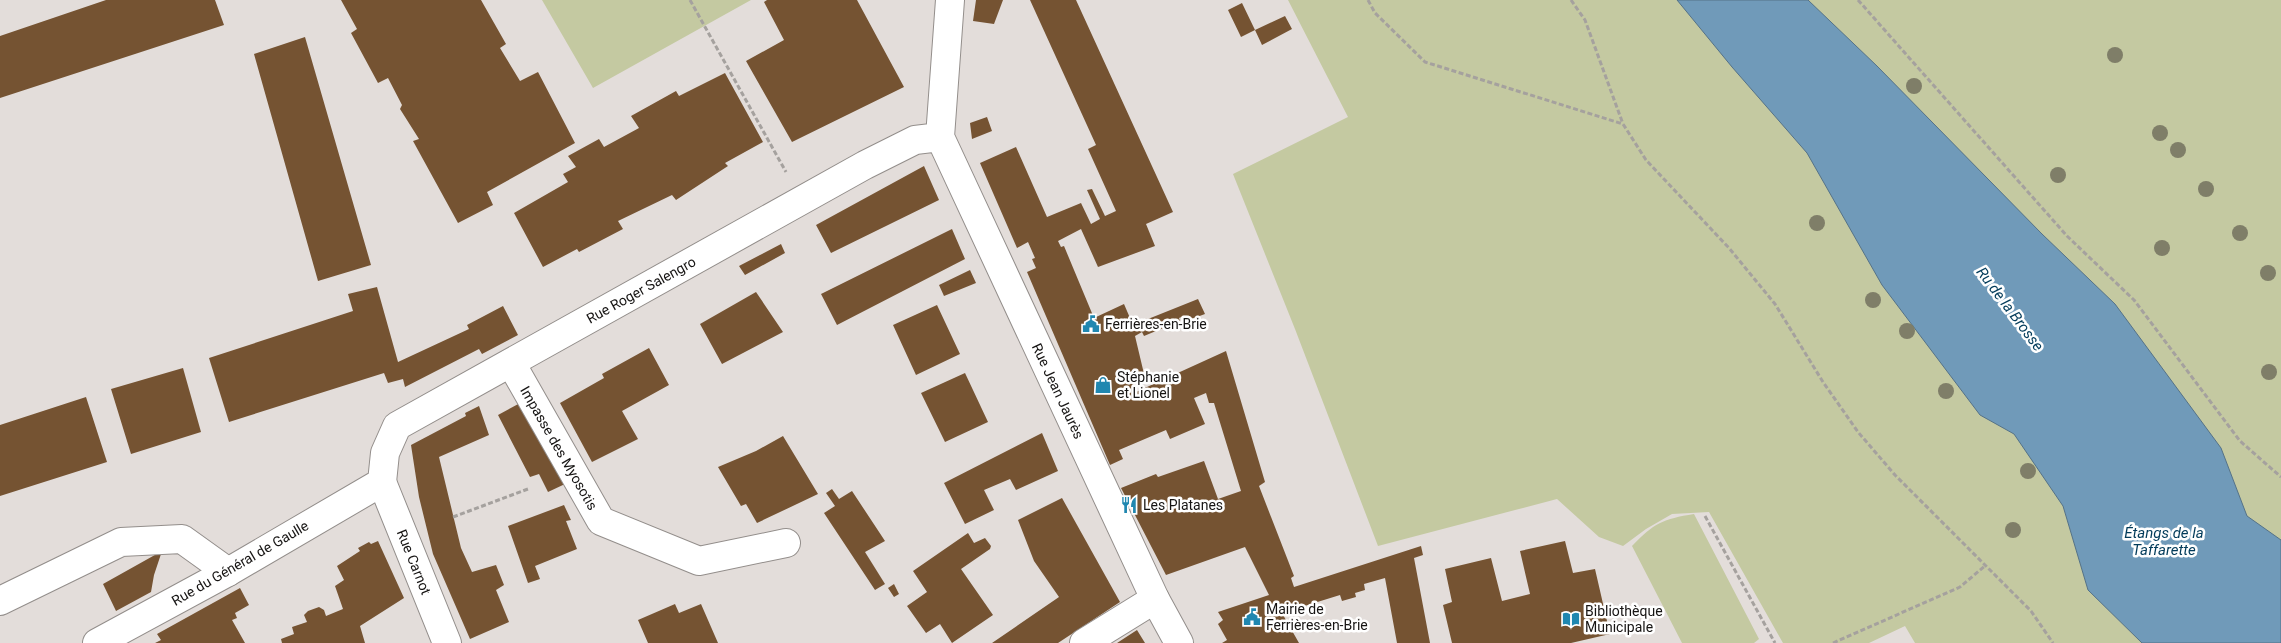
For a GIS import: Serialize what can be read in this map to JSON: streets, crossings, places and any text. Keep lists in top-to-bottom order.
{
  "streets": {
    "main road": [
      "Rue Roger Salengro",
      "Rue Jean Jaurès",
      "Impasse des Myosotis",
      "Rue Carnot",
      "Rue du Général de Gaulle"
    ]
  },
  "crossings": [
    ["Rue Roger Salengro", "Rue Jean Jaurès"],
    ["Rue Roger Salengro", "Impasse des Myosotis"],
    ["Rue Roger Salengro", "Rue Carnot"],
    ["Rue Roger Salengro", "Rue du Général de Gaulle"],
    ["Rue Carnot", "Rue du Général de Gaulle"]
  ],
  "water": ["Ru de la Brosse", "Étangs de la Taffarette"],
  "places": {
    "public building": ["Ferrières-en-Brie", "Mairie de Ferrières-en-Brie"],
    "shop": ["Stéphanie et Lionel"],
    "restaurant": ["Les Platanes"],
    "library": ["Bibliothèque Municipale"]
  }
}
